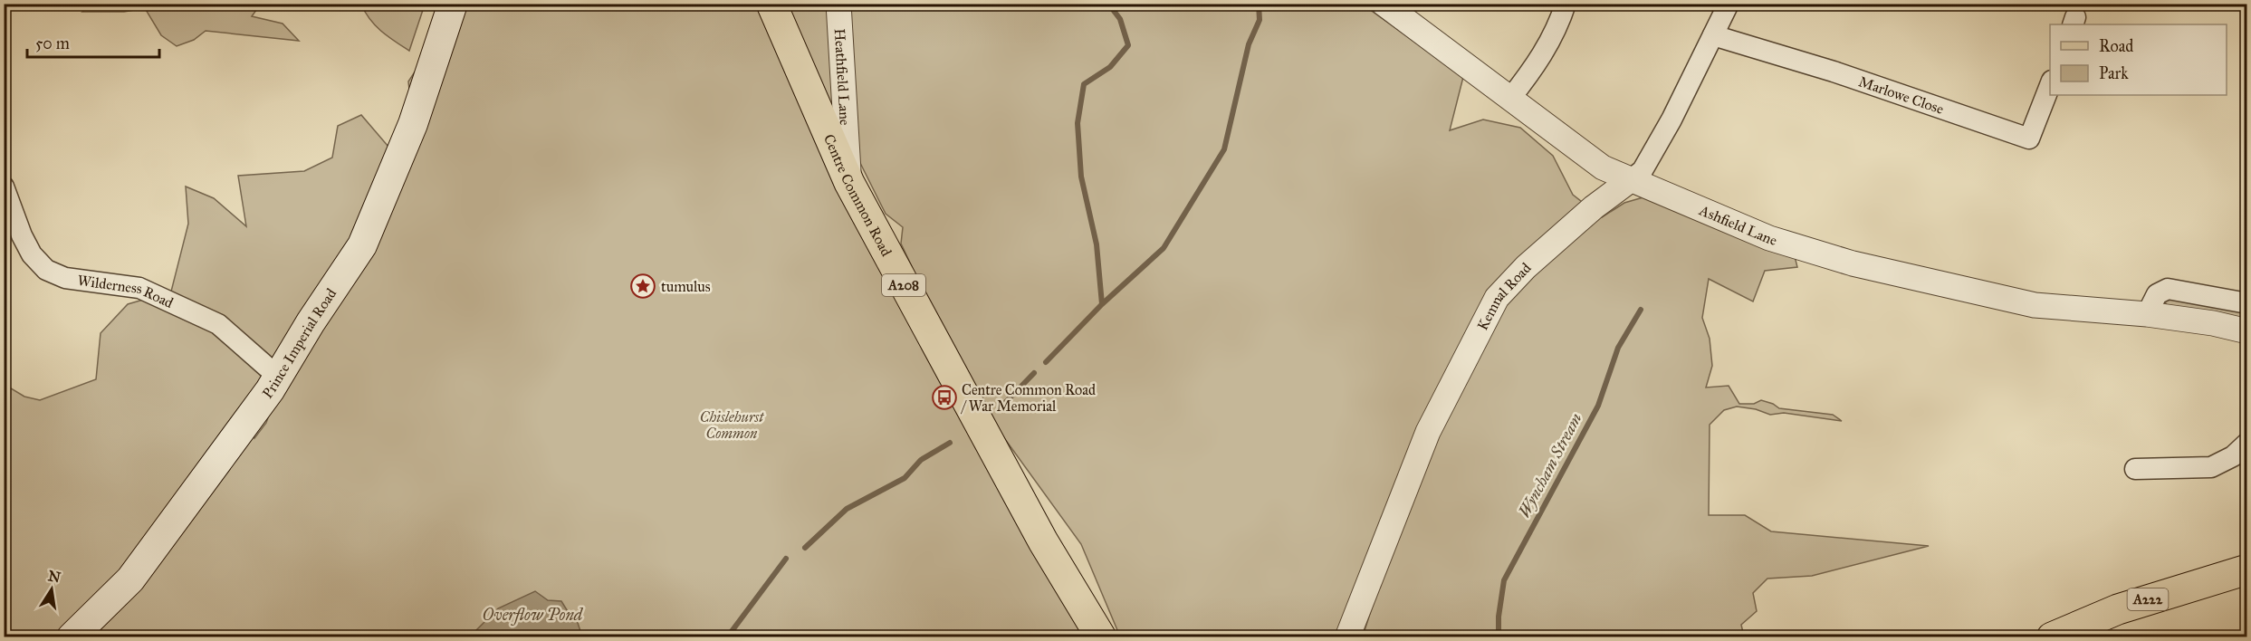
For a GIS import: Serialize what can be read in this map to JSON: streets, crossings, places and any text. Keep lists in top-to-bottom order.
{
  "streets": {
    "main road": [
      "Centre Common Road",
      "A208",
      "Prince Imperial Road",
      "A222"
    ],
    "street": [
      "Heathfield Lane",
      "Marlowe Close",
      "Ashfield Lane",
      "Wilderness Road",
      "Kemnal Road"
    ]
  },
  "crossings": [
    ["Heathfield Lane", "Centre Common Road"],
    ["Marlowe Close", "Kemnal Road"],
    ["Ashfield Lane", "Kemnal Road"],
    ["Wilderness Road", "Prince Imperial Road"]
  ],
  "water": ["Wyncham Stream", "Overflow Pond"],
  "parks": ["Chislehurst Common"],
  "places": {
    "place": ["tumulus"],
    "bus stop": ["Centre Common Road / War Memorial"]
  },
  "legend": ["Road", "Park"],
  "scale_bar": "50 m",
  "north": "top"
}
